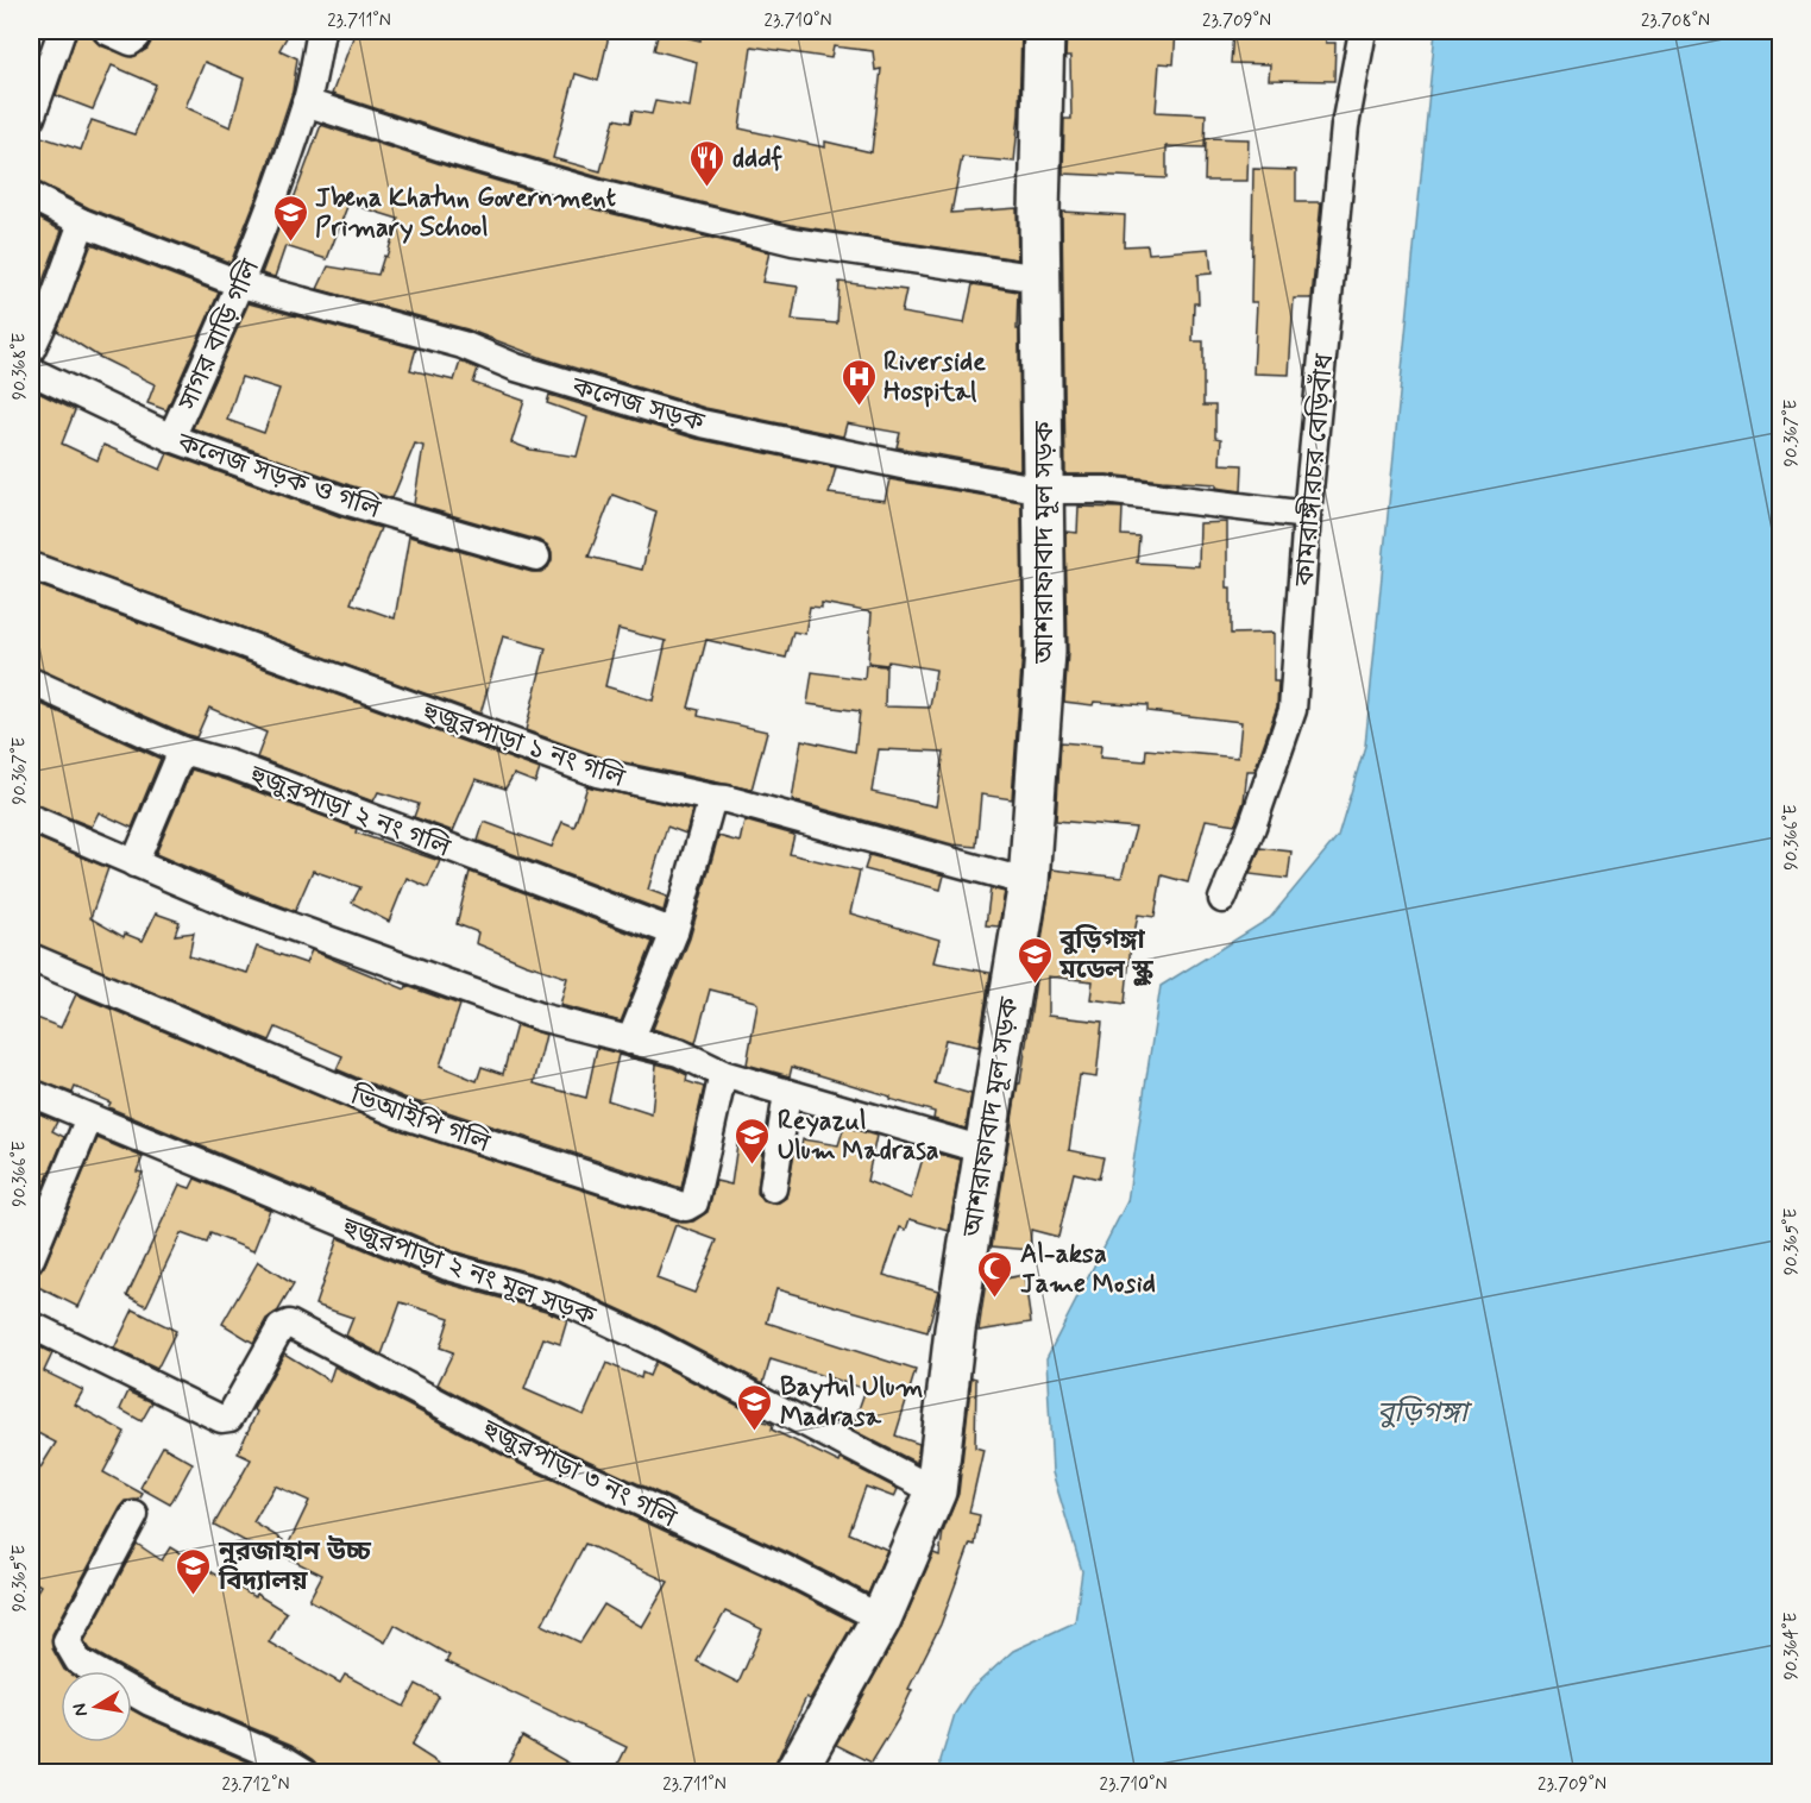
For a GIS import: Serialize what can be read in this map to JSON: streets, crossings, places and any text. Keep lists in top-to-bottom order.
{
  "streets": {
    "street": [
      "সাগর বাড়ি গলি",
      "কলেজ সড়ক",
      "কামরাঙ্গীরচর বেড়িবাঁধ",
      "কলেজ সড়ক ও গলি",
      "আশরাফাবাদ মূল সড়ক",
      "হুজুরপাড়া ১ নং গলি",
      "হুজুরপাড়া ২ নং গলি",
      "ভিআইপি গলি",
      "হুজুরপাড়া ২ নং মূল সড়ক",
      "হুজুরপাড়া ৩ নং গলি"
    ]
  },
  "crossings": [
    ["সাগর বাড়ি গলি", "কলেজ সড়ক"],
    ["সাগর বাড়ি গলি", "কলেজ সড়ক ও গলি"],
    ["কলেজ সড়ক", "কামরাঙ্গীরচর বেড়িবাঁধ"],
    ["কলেজ সড়ক", "আশরাফাবাদ মূল সড়ক"],
    ["আশরাফাবাদ মূল সড়ক", "হুজুরপাড়া ১ নং গলি"],
    ["আশরাফাবাদ মূল সড়ক", "হুজুরপাড়া ২ নং মূল সড়ক"],
    ["আশরাফাবাদ মূল সড়ক", "হুজুরপাড়া ৩ নং গলি"]
  ],
  "water": ["বুড়িগঙ্গা"],
  "places": {
    "restaurant": ["dddf"],
    "school or university": [
      "Jbena Khatun Government Primary School",
      "বুড়িগঙ্গা মডেল স্কুল",
      "Reyazul Ulum Madrasa",
      "Baytul Ulum Madrasa",
      "নুরজাহান উচ্চ বিদ্যালয়"
    ],
    "hospital": ["Riverside Hospital"],
    "mosque": ["Al-aksa Jame Mosid"]
  },
  "north": "left",
  "coordinates": [
    "23.711°N",
    "23.710°N",
    "23.709°N",
    "23.708°N",
    "90.368°E",
    "90.367°E",
    "90.366°E",
    "90.365°E",
    "90.364°E",
    "23.712°N"
  ]
}
